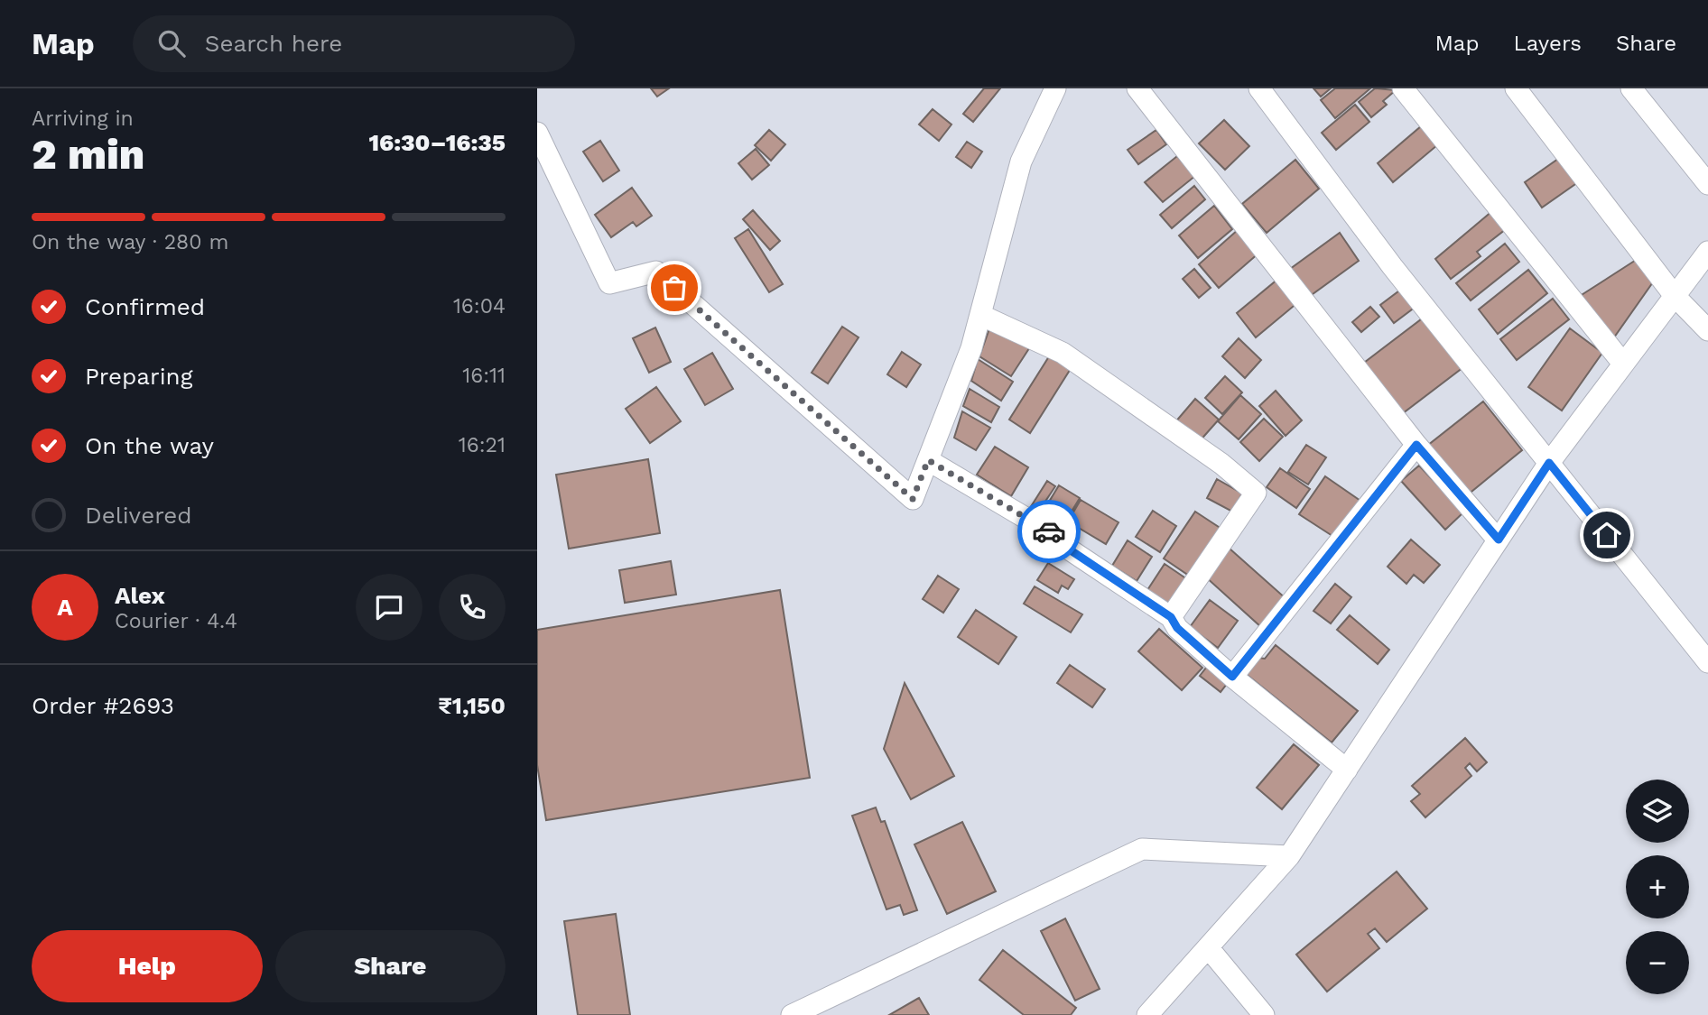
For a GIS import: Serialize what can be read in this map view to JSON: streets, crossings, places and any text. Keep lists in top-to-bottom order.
{
  "page": {
    "header": "Map",
    "search": "Search here",
    "nav": ["Map", "Layers", "Share"],
    "heading": ["2 min", "Arriving in", "16:30–16:35"],
    "panel": [
      "Alex",
      "Courier · 4.4",
      "Order #2693",
      "₹1,150"
    ],
    "bar": "On the way · 280 m",
    "list": [
      ["Confirmed", "16:04"],
      ["Preparing", "16:11"],
      ["On the way", "16:21"],
      "Delivered"
    ],
    "round": "A",
    "map_buttons": ["+", "−"],
    "buttons": ["Help", "Share"]
  }
}
